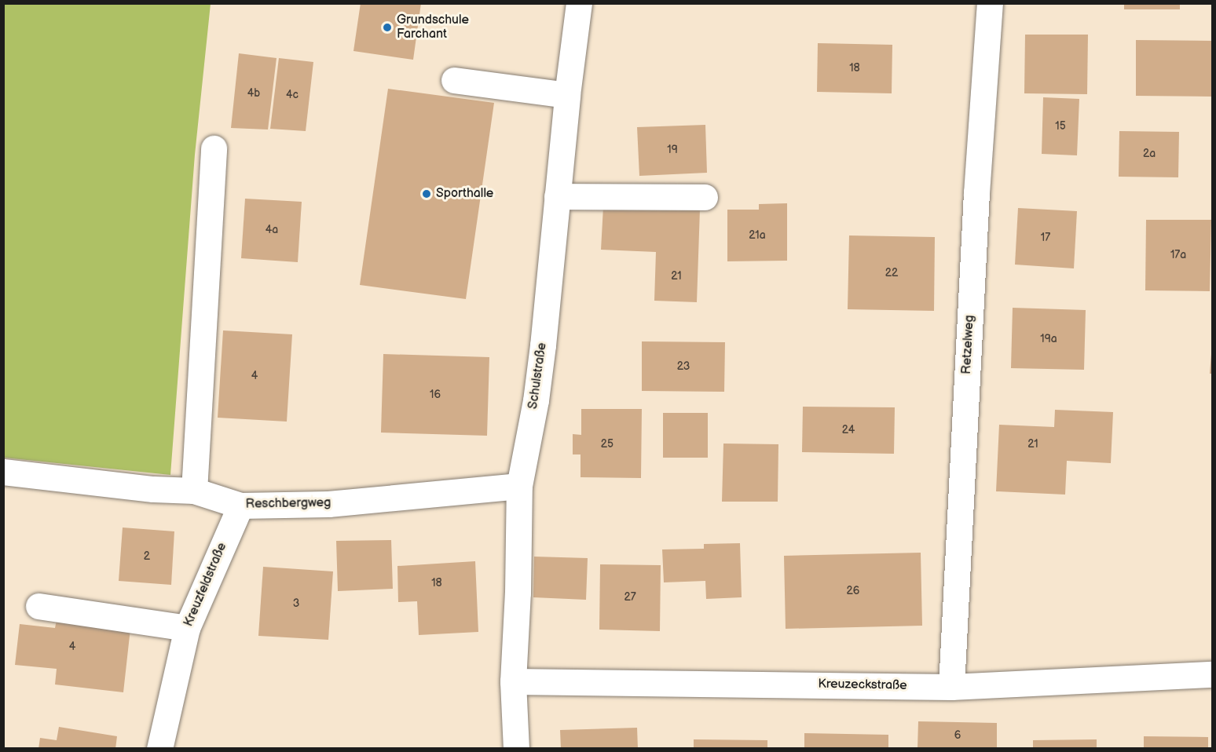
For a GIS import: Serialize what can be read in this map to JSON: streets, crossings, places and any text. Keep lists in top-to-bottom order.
{
  "streets": {
    "street": [
      "Retzelweg",
      "Schulstraße",
      "Reschbergweg",
      "Kreuzfeldstraße",
      "Kreuzeckstraße"
    ]
  },
  "crossings": [
    ["Retzelweg", "Kreuzeckstraße"],
    ["Schulstraße", "Reschbergweg"],
    ["Schulstraße", "Kreuzeckstraße"],
    ["Reschbergweg", "Kreuzfeldstraße"]
  ],
  "places": ["Grundschule Farchant", "Sporthalle"],
  "house_numbers": [
    "18",
    "4b",
    "4c",
    "15",
    "19",
    "2a",
    "4a",
    "21a",
    "17",
    "17a",
    "22",
    "21",
    "19a",
    "23",
    "4",
    "16",
    "24",
    "25",
    "21",
    "2",
    "18",
    "26",
    "27",
    "3",
    "4",
    "6"
  ]
}
